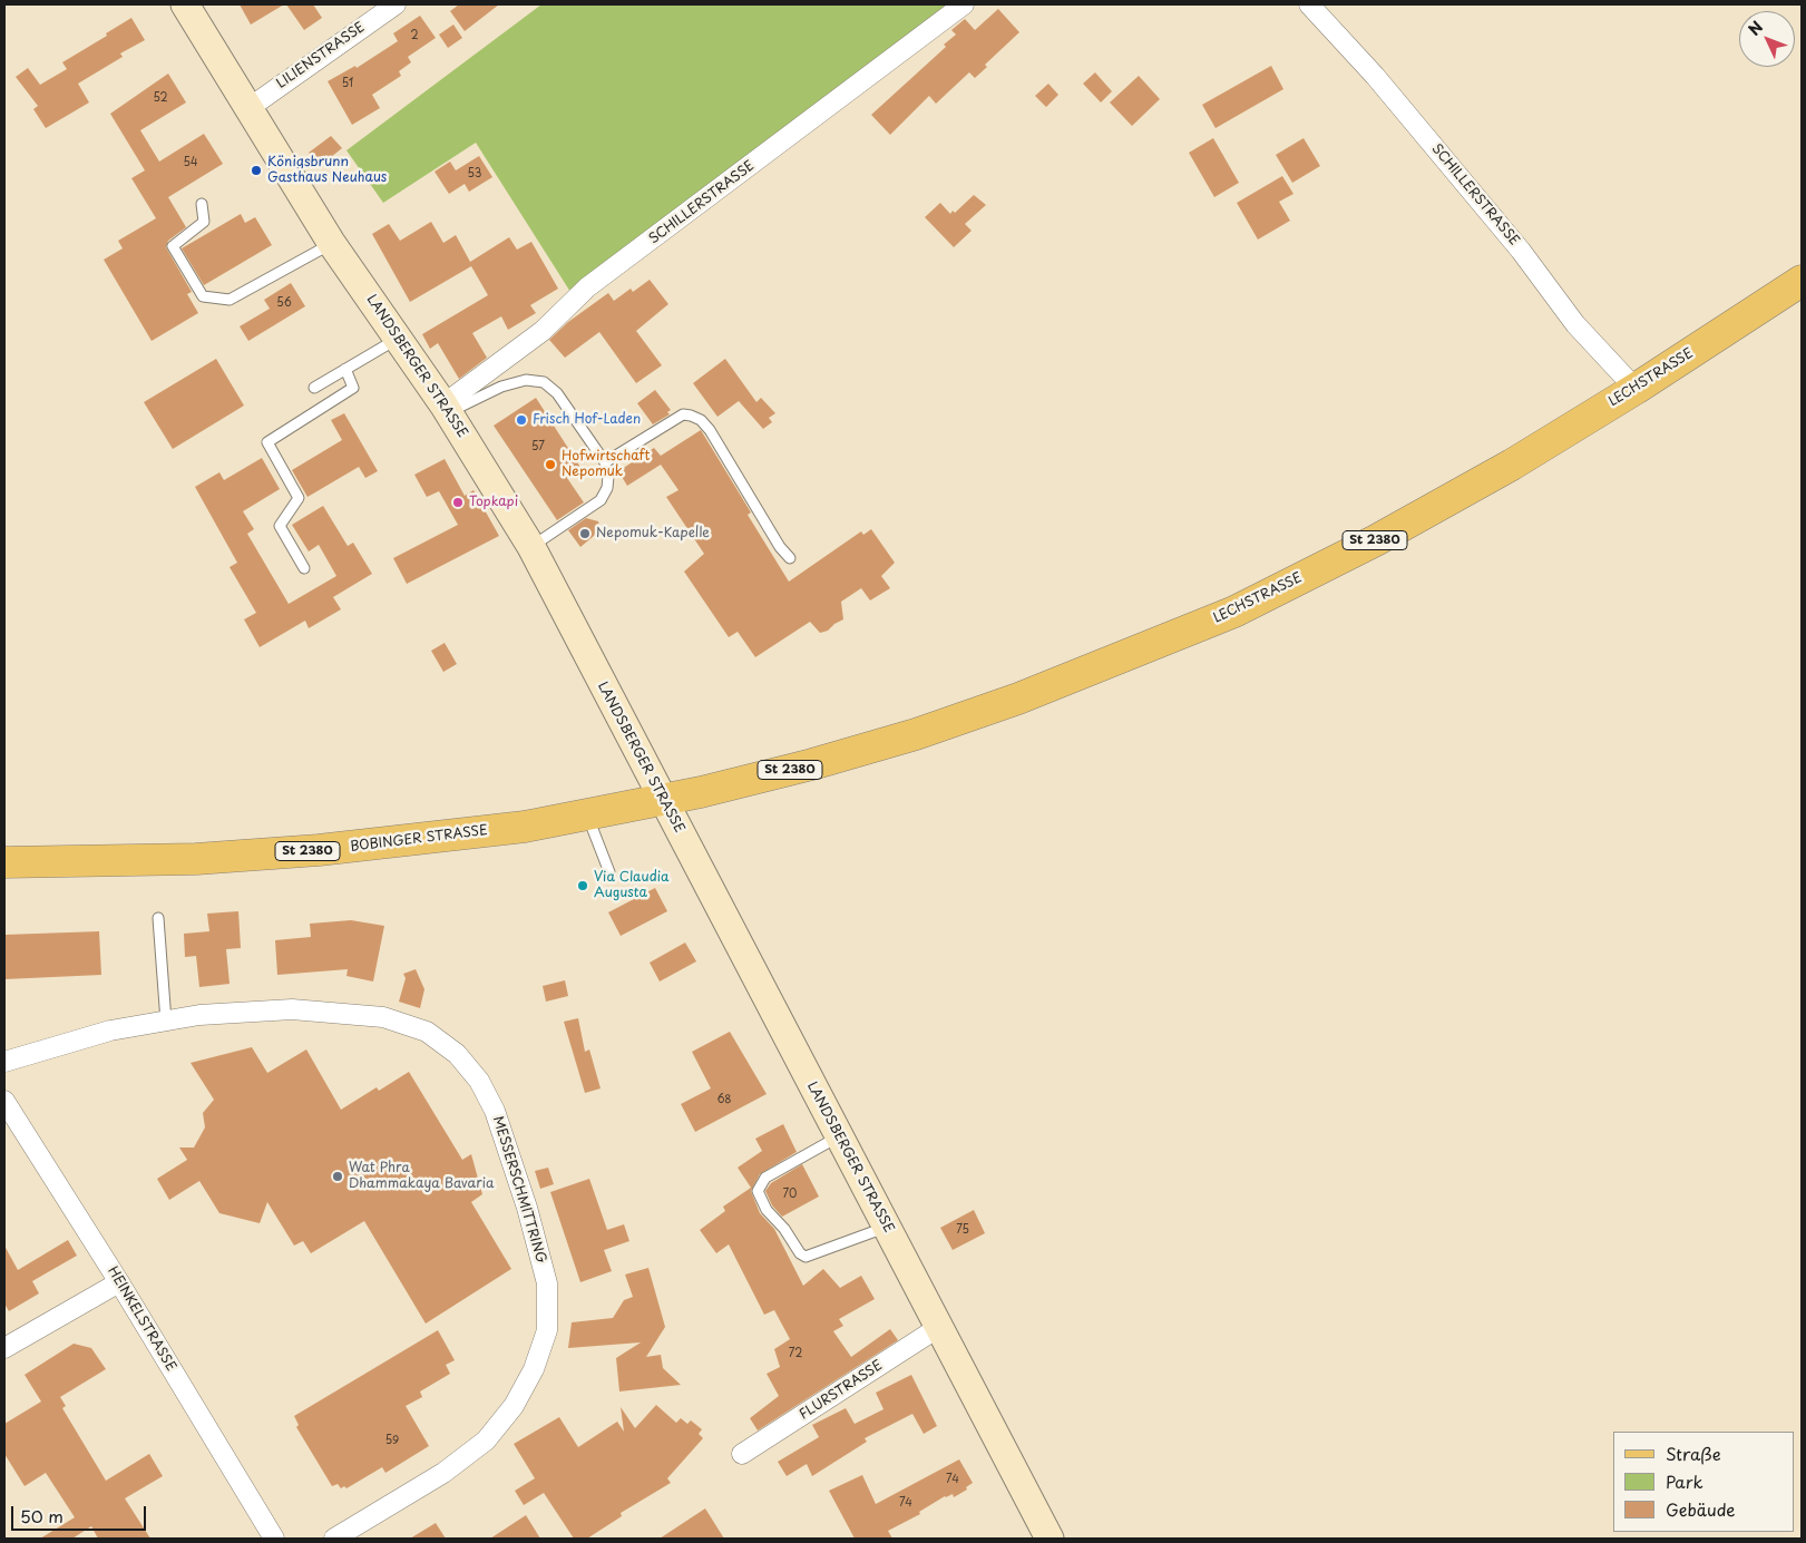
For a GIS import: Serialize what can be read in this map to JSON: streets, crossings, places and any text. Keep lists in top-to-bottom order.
{
  "streets": {
    "main road": ["LECHSTRASSE", "St 2380", "BOBINGER STRASSE"],
    "street": [
      "LILIENSTRASSE",
      "SCHILLERSTRASSE",
      "LANDSBERGER STRASSE",
      "MESSERSCHMITTRING",
      "HEINKELSTRASSE",
      "FLURSTRASSE"
    ]
  },
  "crossings": [
    ["LILIENSTRASSE", "LANDSBERGER STRASSE"],
    ["SCHILLERSTRASSE", "LANDSBERGER STRASSE"],
    ["SCHILLERSTRASSE", "LECHSTRASSE"],
    ["LANDSBERGER STRASSE", "LECHSTRASSE"],
    ["LANDSBERGER STRASSE", "BOBINGER STRASSE"],
    ["LANDSBERGER STRASSE", "FLURSTRASSE"],
    ["LECHSTRASSE", "BOBINGER STRASSE"]
  ],
  "places": [
    "Königsbrunn Gasthaus Neuhaus",
    "Frisch Hof-Laden",
    "Hofwirtschaft Nepomuk",
    "Topkapi",
    "Nepomuk-Kapelle",
    "Via Claudia Augusta",
    "Wat Phra Dhammakaya Bavaria"
  ],
  "house_numbers": [
    "2",
    "51",
    "52",
    "54",
    "53",
    "56",
    "57",
    "68",
    "70",
    "75",
    "72",
    "59",
    "74",
    "74"
  ],
  "legend": ["Straße", "Park", "Gebäude"],
  "scale_bar": "50 m",
  "north": "top left"
}
